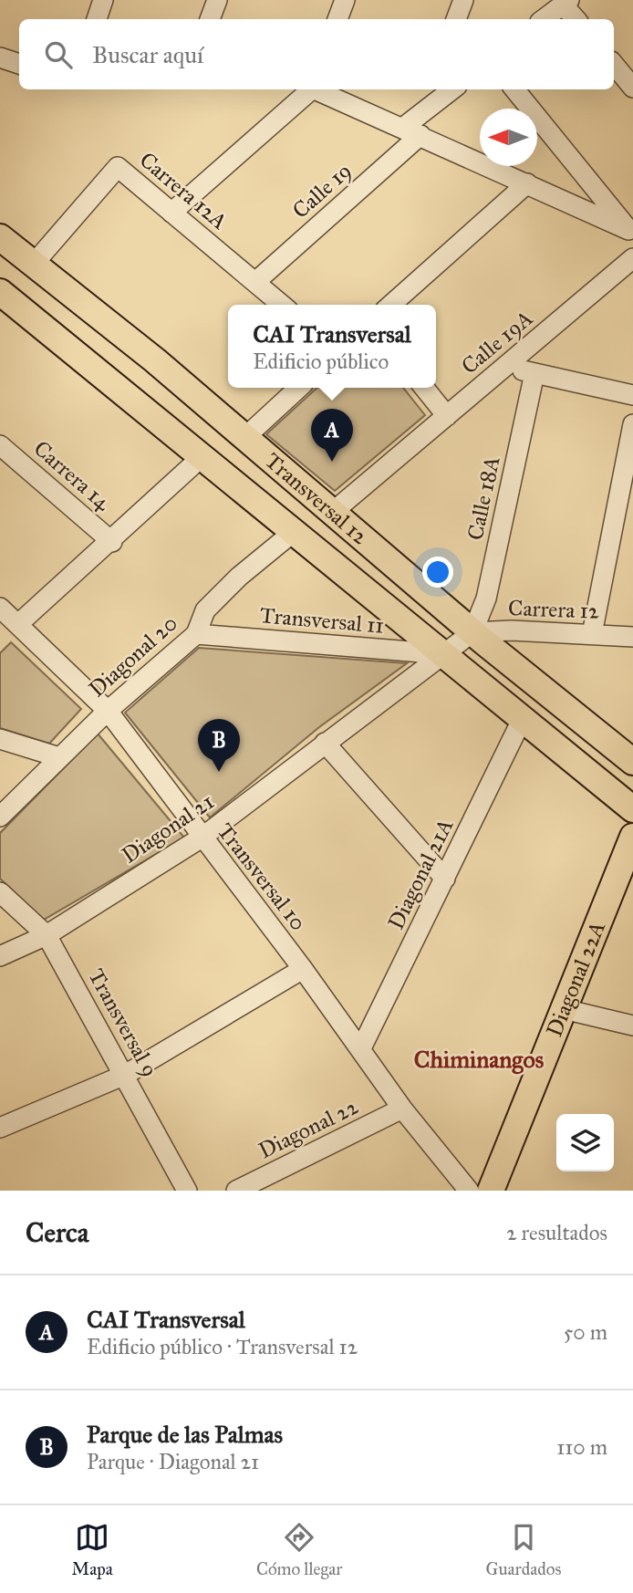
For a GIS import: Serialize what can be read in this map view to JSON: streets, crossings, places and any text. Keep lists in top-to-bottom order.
{
  "streets": {
    "main road": ["Transversal 12", "Diagonal 22A"],
    "street": [
      "Carrera 12A",
      "Calle 19",
      "Calle 19A",
      "Carrera 14",
      "Calle 18A",
      "Carrera 12",
      "Transversal 11",
      "Diagonal 20",
      "Diagonal 21",
      "Diagonal 21A",
      "Transversal 10",
      "Transversal 9",
      "Diagonal 22"
    ]
  },
  "crossings": [
    ["Carrera 12A", "Calle 19"],
    ["Carrera 12A", "Transversal 12"],
    ["Calle 19A", "Transversal 12"],
    ["Transversal 12", "Calle 18A"],
    ["Transversal 12", "Carrera 12"],
    ["Transversal 12", "Transversal 11"],
    ["Transversal 12", "Diagonal 20"],
    ["Transversal 12", "Diagonal 21"],
    ["Transversal 12", "Diagonal 21A"],
    ["Calle 18A", "Carrera 12"],
    ["Calle 18A", "Diagonal 21"],
    ["Carrera 12", "Diagonal 21"],
    ["Transversal 11", "Diagonal 20"],
    ["Transversal 11", "Diagonal 21"],
    ["Diagonal 20", "Transversal 10"],
    ["Diagonal 21", "Transversal 10"],
    ["Diagonal 21", "Transversal 9"],
    ["Diagonal 21A", "Transversal 10"],
    ["Transversal 10", "Diagonal 22"]
  ],
  "districts": ["Chiminangos"],
  "north": "left",
  "page": {
    "search": "Buscar aquí",
    "popup": ["CAI Transversal", "Edificio público"],
    "pins": ["A", "B"],
    "heading": ["Cerca", "2 resultados"],
    "list": [
      {
        "mark": "A",
        "name": "CAI Transversal",
        "note": "Edificio público · Transversal 12",
        "value": "50 m"
      },
      {
        "mark": "B",
        "name": "Parque de las Palmas",
        "note": "Parque · Diagonal 21",
        "value": "110 m"
      }
    ],
    "nav": ["Mapa", "Cómo llegar", "Guardados"]
  }
}
